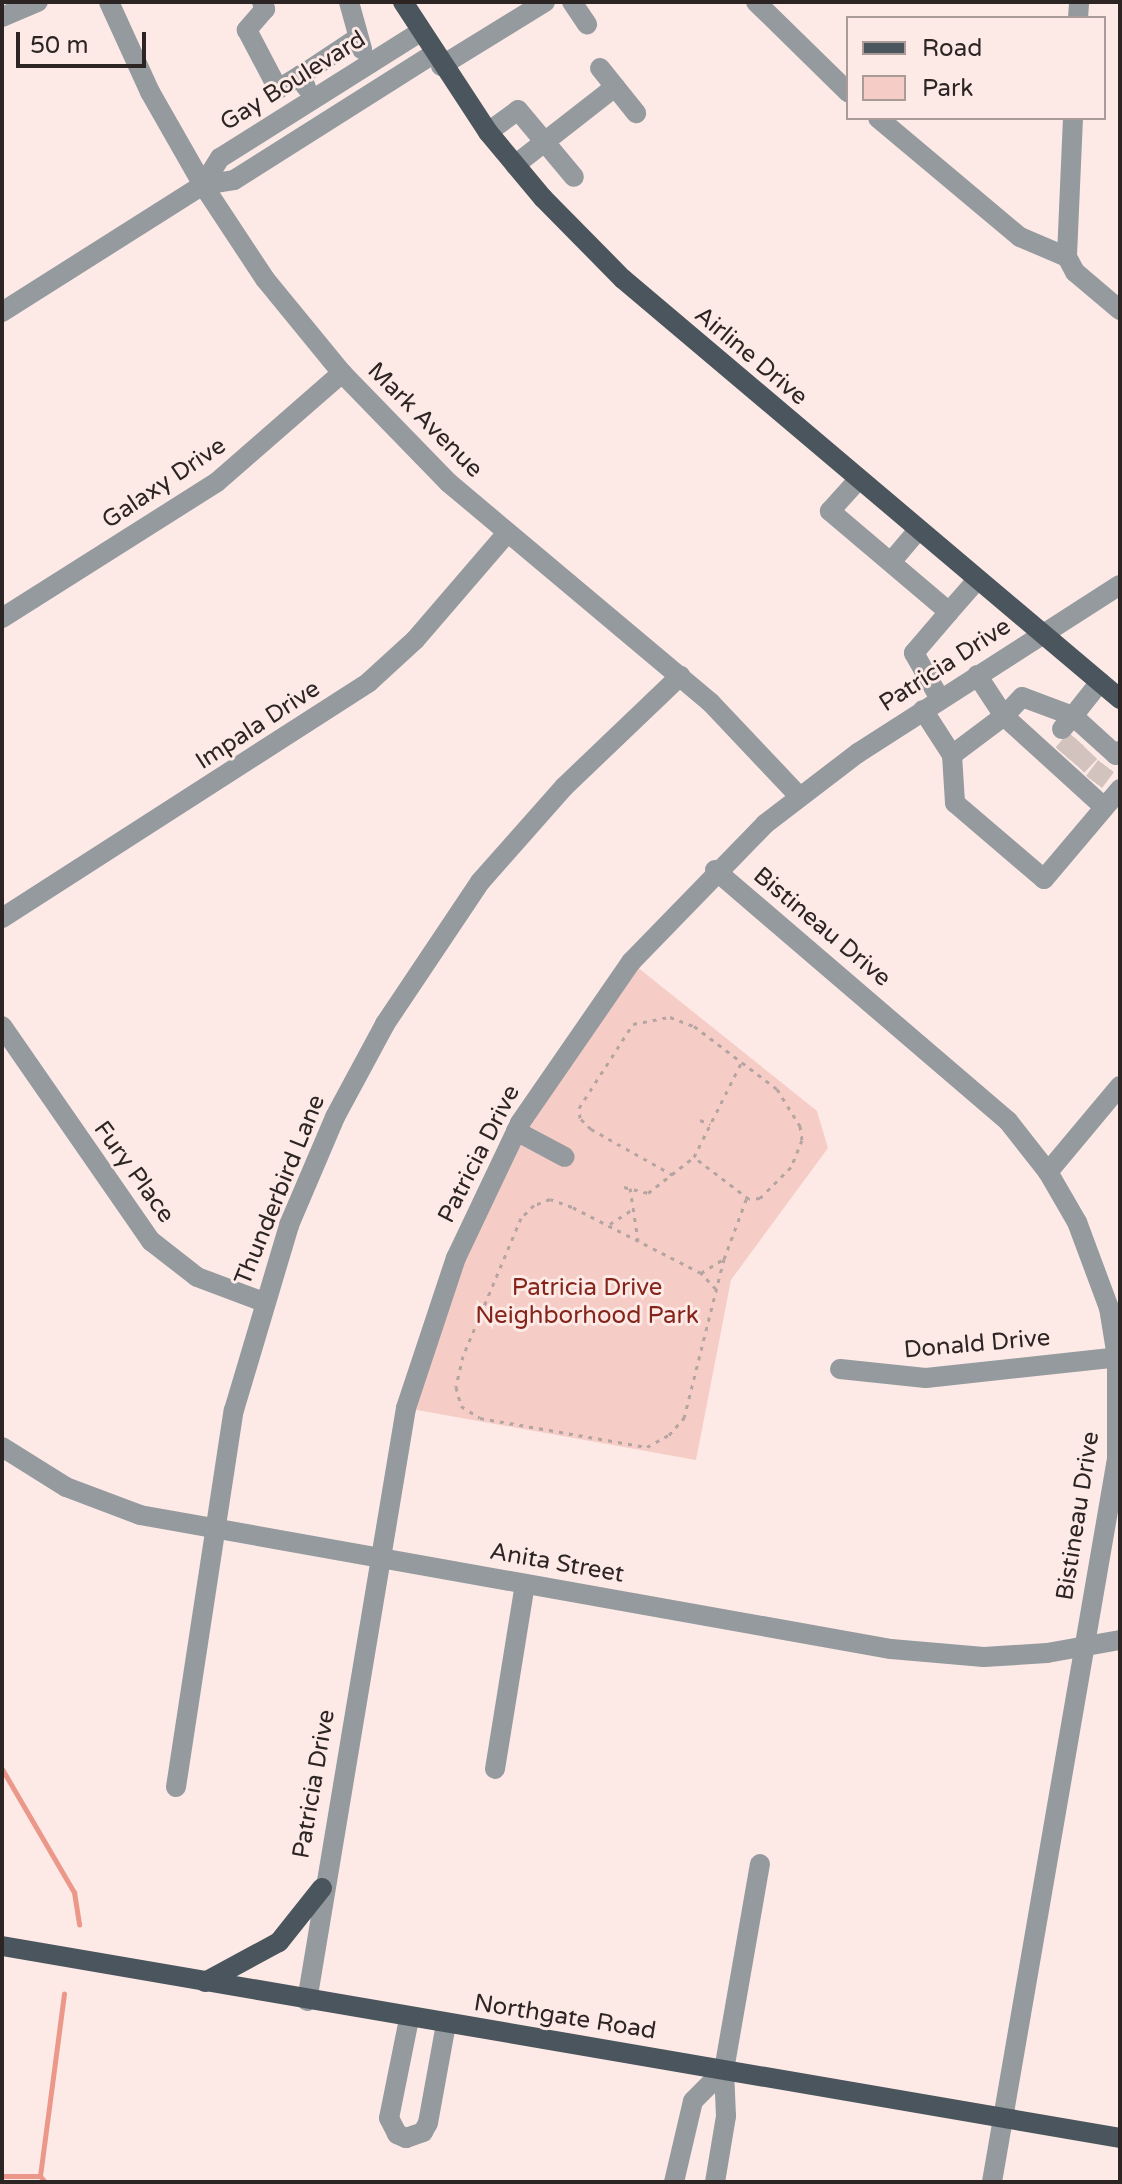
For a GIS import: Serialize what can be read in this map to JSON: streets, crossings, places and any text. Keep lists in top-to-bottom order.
{
  "streets": {
    "main road": ["Airline Drive", "Northgate Road"],
    "street": [
      "Gay Boulevard",
      "Mark Avenue",
      "Galaxy Drive",
      "Patricia Drive",
      "Impala Drive",
      "Bistineau Drive",
      "Fury Place",
      "Thunderbird Lane",
      "Donald Drive",
      "Anita Street"
    ]
  },
  "crossings": [
    ["Gay Boulevard", "Airline Drive"],
    ["Gay Boulevard", "Mark Avenue"],
    ["Airline Drive", "Patricia Drive"],
    ["Mark Avenue", "Galaxy Drive"],
    ["Mark Avenue", "Patricia Drive"],
    ["Mark Avenue", "Impala Drive"],
    ["Mark Avenue", "Thunderbird Lane"],
    ["Patricia Drive", "Bistineau Drive"],
    ["Patricia Drive", "Anita Street"],
    ["Patricia Drive", "Northgate Road"],
    ["Bistineau Drive", "Donald Drive"],
    ["Bistineau Drive", "Anita Street"],
    ["Bistineau Drive", "Northgate Road"],
    ["Fury Place", "Thunderbird Lane"],
    ["Thunderbird Lane", "Anita Street"]
  ],
  "parks": ["Patricia Drive Neighborhood Park"],
  "legend": ["Road", "Park"],
  "scale_bar": "50 m"
}
